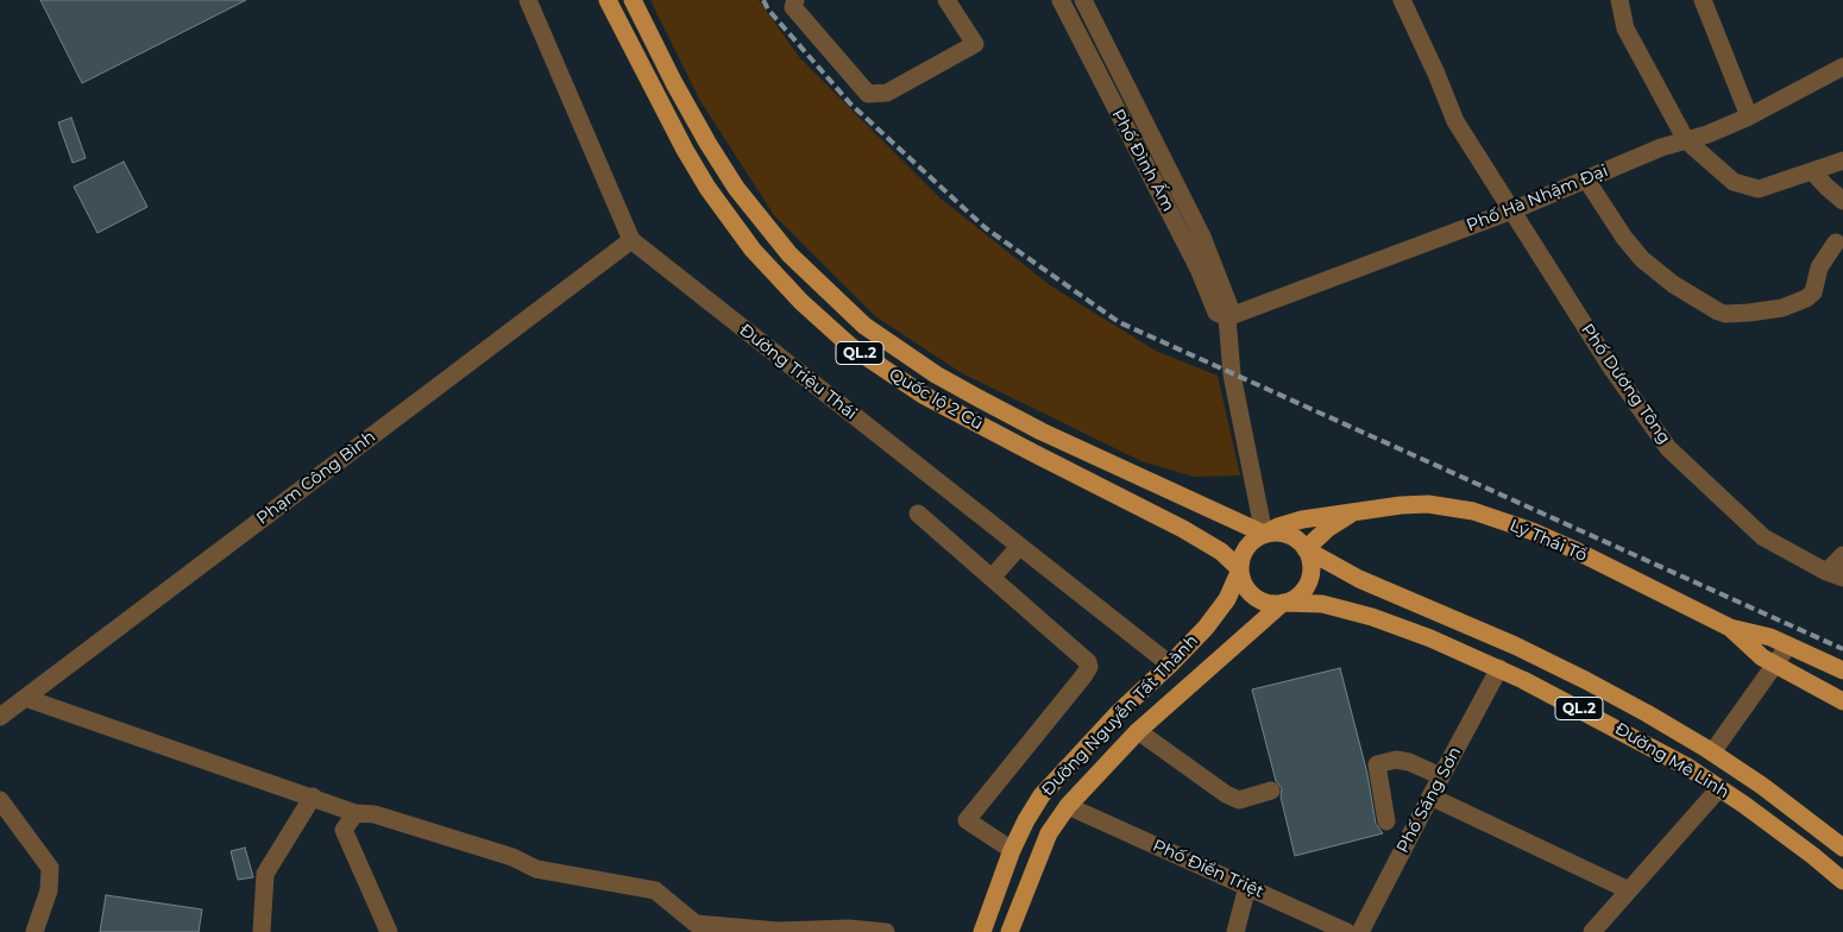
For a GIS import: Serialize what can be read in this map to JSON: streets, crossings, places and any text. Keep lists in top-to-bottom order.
{
  "streets": {
    "main road": [
      "QL.2",
      "Quốc lộ 2 Cũ",
      "Lý Thái Tổ",
      "Đường Nguyễn Tất Thành",
      "Đường Mê Linh"
    ],
    "street": [
      "Phố Đình Ấm",
      "Phố Hà Nhậm Đại",
      "Đường Triệu Thái",
      "Phố Dương Tông",
      "Phạm Công Bình",
      "Phố Sáng Sơn",
      "Phố Điển Triệt"
    ]
  },
  "crossings": [
    ["Phố Đình Ấm", "Phố Hà Nhậm Đại"],
    ["Phố Đình Ấm", "QL.2"],
    ["Phố Đình Ấm", "Quốc lộ 2 Cũ"],
    ["Phố Đình Ấm", "Lý Thái Tổ"],
    ["Phố Đình Ấm", "Đường Nguyễn Tất Thành"],
    ["Phố Đình Ấm", "Đường Mê Linh"],
    ["Phố Hà Nhậm Đại", "Phố Dương Tông"],
    ["QL.2", "Quốc lộ 2 Cũ"],
    ["QL.2", "Lý Thái Tổ"],
    ["QL.2", "Đường Nguyễn Tất Thành"],
    ["QL.2", "Đường Mê Linh"],
    ["Đường Triệu Thái", "Phạm Công Bình"],
    ["Đường Triệu Thái", "Đường Nguyễn Tất Thành"],
    ["Quốc lộ 2 Cũ", "Lý Thái Tổ"],
    ["Quốc lộ 2 Cũ", "Đường Nguyễn Tất Thành"],
    ["Quốc lộ 2 Cũ", "Đường Mê Linh"],
    ["Lý Thái Tổ", "Đường Nguyễn Tất Thành"],
    ["Lý Thái Tổ", "Đường Mê Linh"],
    ["Đường Nguyễn Tất Thành", "Đường Mê Linh"],
    ["Đường Nguyễn Tất Thành", "Phố Điển Triệt"],
    ["Đường Mê Linh", "Phố Sáng Sơn"]
  ]
}
